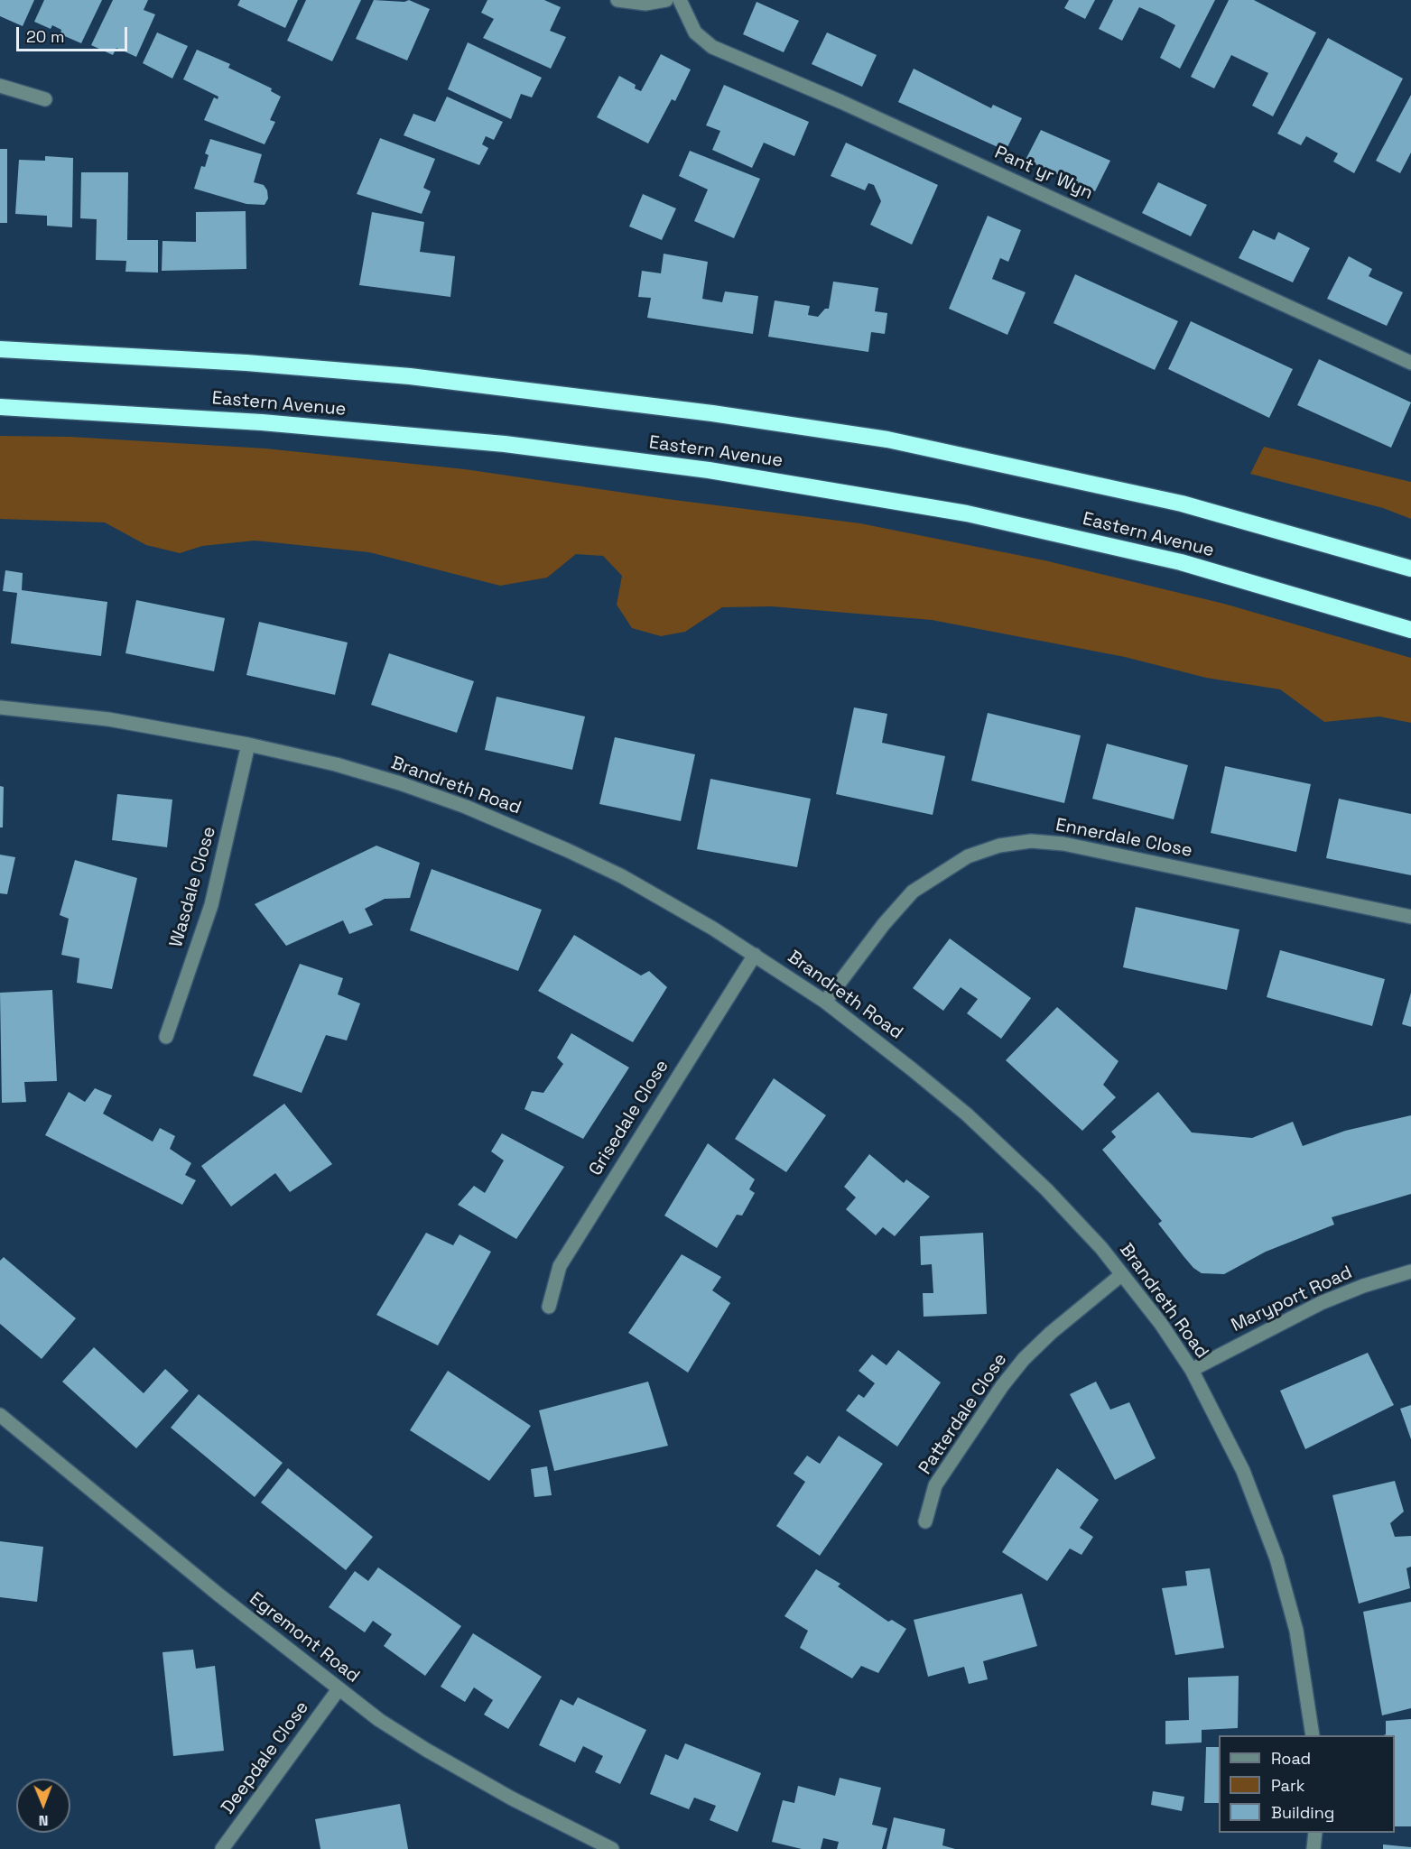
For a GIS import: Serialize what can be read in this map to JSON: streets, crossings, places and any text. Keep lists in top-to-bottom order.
{
  "streets": {
    "highway": ["Eastern Avenue"],
    "street": [
      "Pant yr Wyn",
      "Brandreth Road",
      "Ennerdale Close",
      "Wasdale Close",
      "Grisedale Close",
      "Maryport Road",
      "Patterdale Close",
      "Egremont Road",
      "Deepdale Close"
    ]
  },
  "crossings": [
    ["Brandreth Road", "Ennerdale Close"],
    ["Brandreth Road", "Wasdale Close"],
    ["Brandreth Road", "Grisedale Close"],
    ["Brandreth Road", "Maryport Road"],
    ["Brandreth Road", "Patterdale Close"],
    ["Egremont Road", "Deepdale Close"]
  ],
  "legend": ["Road", "Park", "Building"],
  "scale_bar": "20 m",
  "north": "bottom"
}
